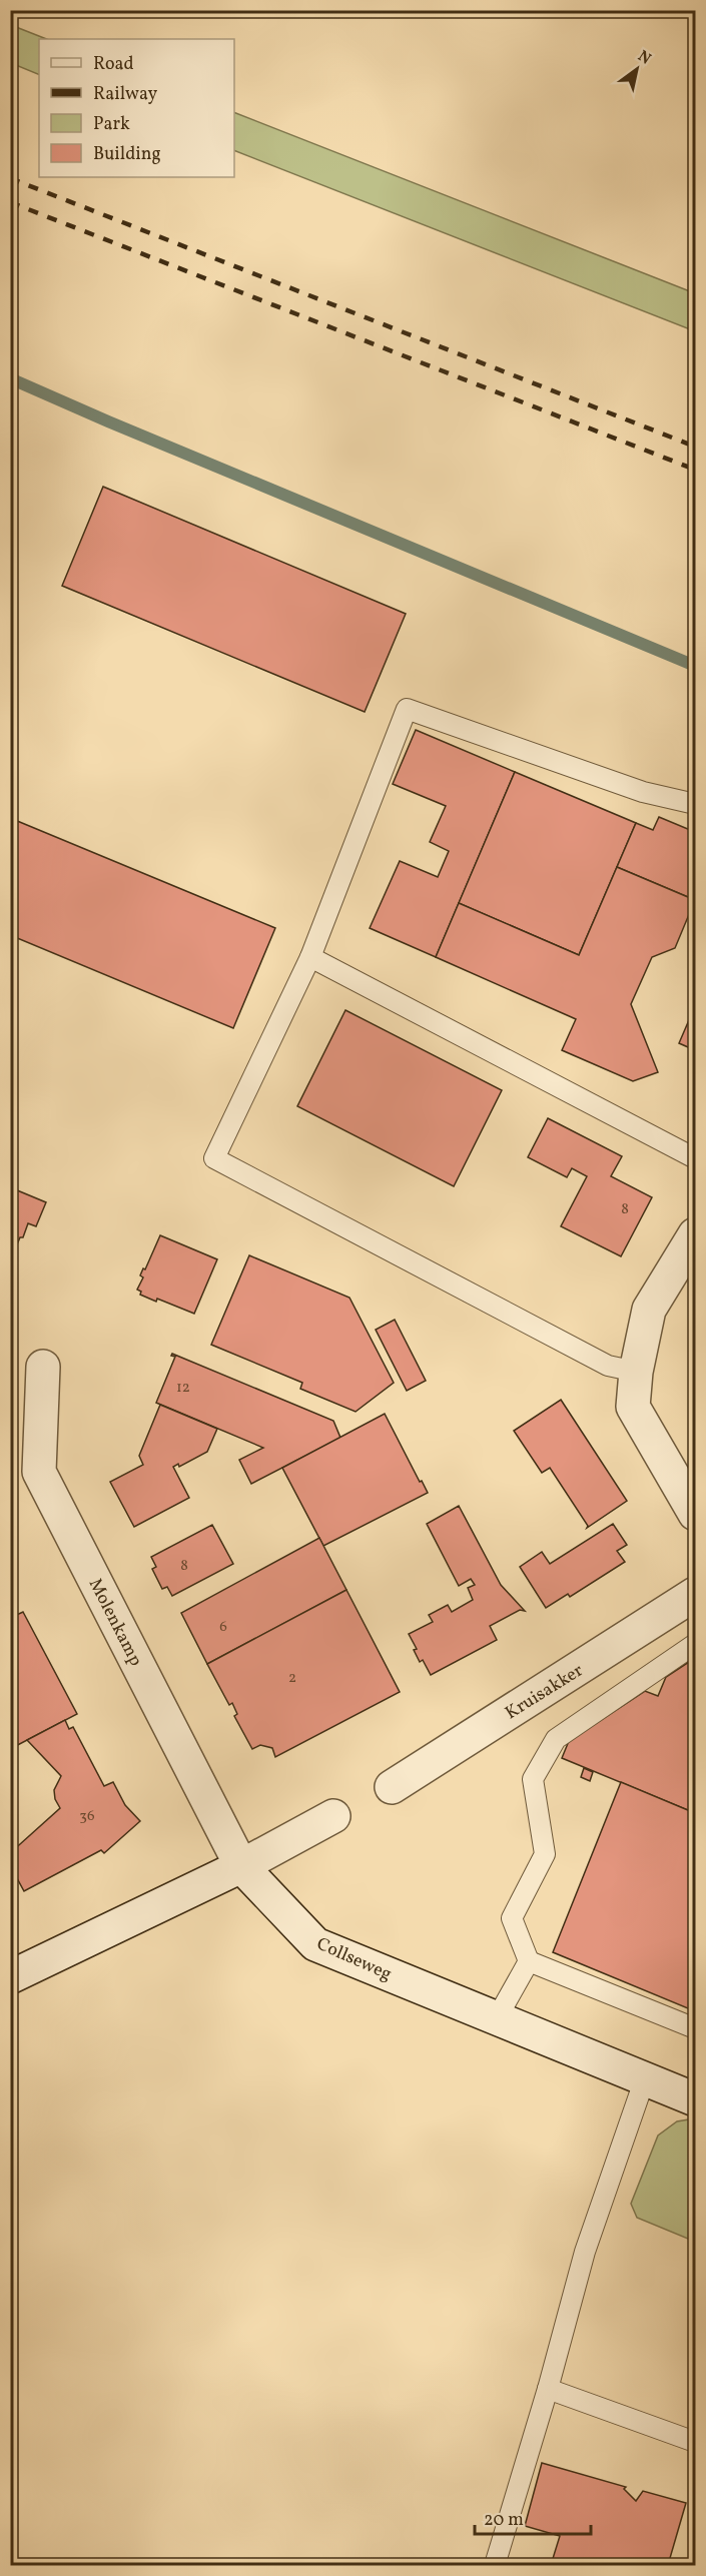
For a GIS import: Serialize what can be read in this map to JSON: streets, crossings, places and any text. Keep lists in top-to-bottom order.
{
  "streets": {
    "street": ["Molenkamp", "Kruisakker", "Collseweg"]
  },
  "crossings": [
    ["Molenkamp", "Collseweg"]
  ],
  "house_numbers": [
    "8",
    "12",
    "8",
    "6",
    "2",
    "36"
  ],
  "legend": [
    "Road",
    "Railway",
    "Park",
    "Building"
  ],
  "scale_bar": "20 m",
  "north": "top right"
}
